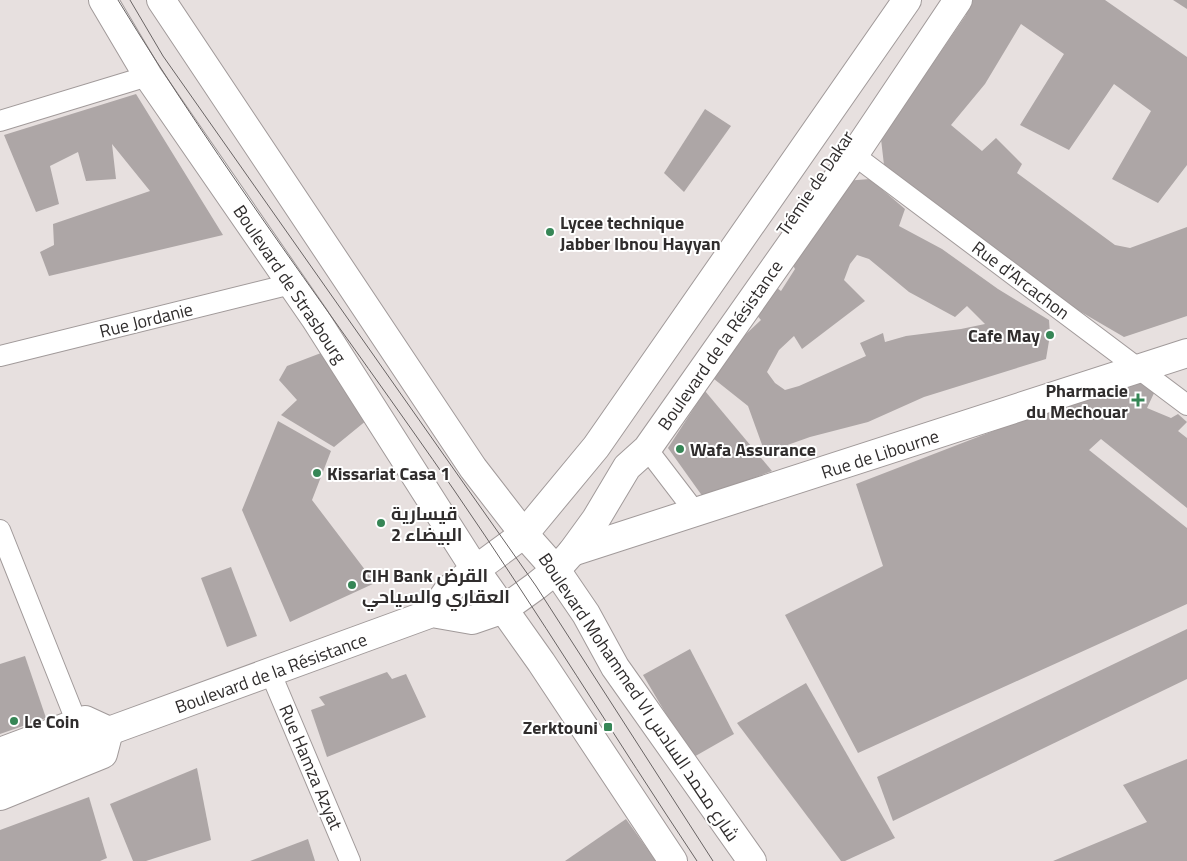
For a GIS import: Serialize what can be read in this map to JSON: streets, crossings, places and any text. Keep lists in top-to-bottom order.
{
  "streets": {
    "main road": [
      "Trémie de Dakar",
      "Boulevard de Strasbourg",
      "Boulevard de la Résistance",
      "Rue de Libourne",
      "Boulevard Mohammed VI شارع محمد السادس"
    ],
    "street": ["Rue d'Arcachon", "Rue Jordanie", "Rue Hamza Azyat"]
  },
  "crossings": [
    ["Trémie de Dakar", "Boulevard de la Résistance"],
    ["Rue d'Arcachon", "Boulevard de la Résistance"],
    ["Rue d'Arcachon", "Rue de Libourne"],
    ["Boulevard de Strasbourg", "Rue Jordanie"],
    ["Boulevard de la Résistance", "Rue de Libourne"],
    ["Boulevard de la Résistance", "Boulevard Mohammed VI شارع محمد السادس"],
    ["Boulevard de la Résistance", "Rue Hamza Azyat"],
    ["Rue de Libourne", "Boulevard Mohammed VI شارع محمد السادس"]
  ],
  "places": {
    "other": [
      "Lycee technique Jabber Ibnou Hayyan",
      "Cafe May",
      "Wafa Assurance",
      "Kissariat Casa 1",
      "قيسارية البيضاء 2",
      "CIH Bank القرض العقاري والسياحي",
      "Le Coin"
    ],
    "health": ["Pharmacie du Mechouar"],
    "transit": ["Zerktouni"]
  }
}
